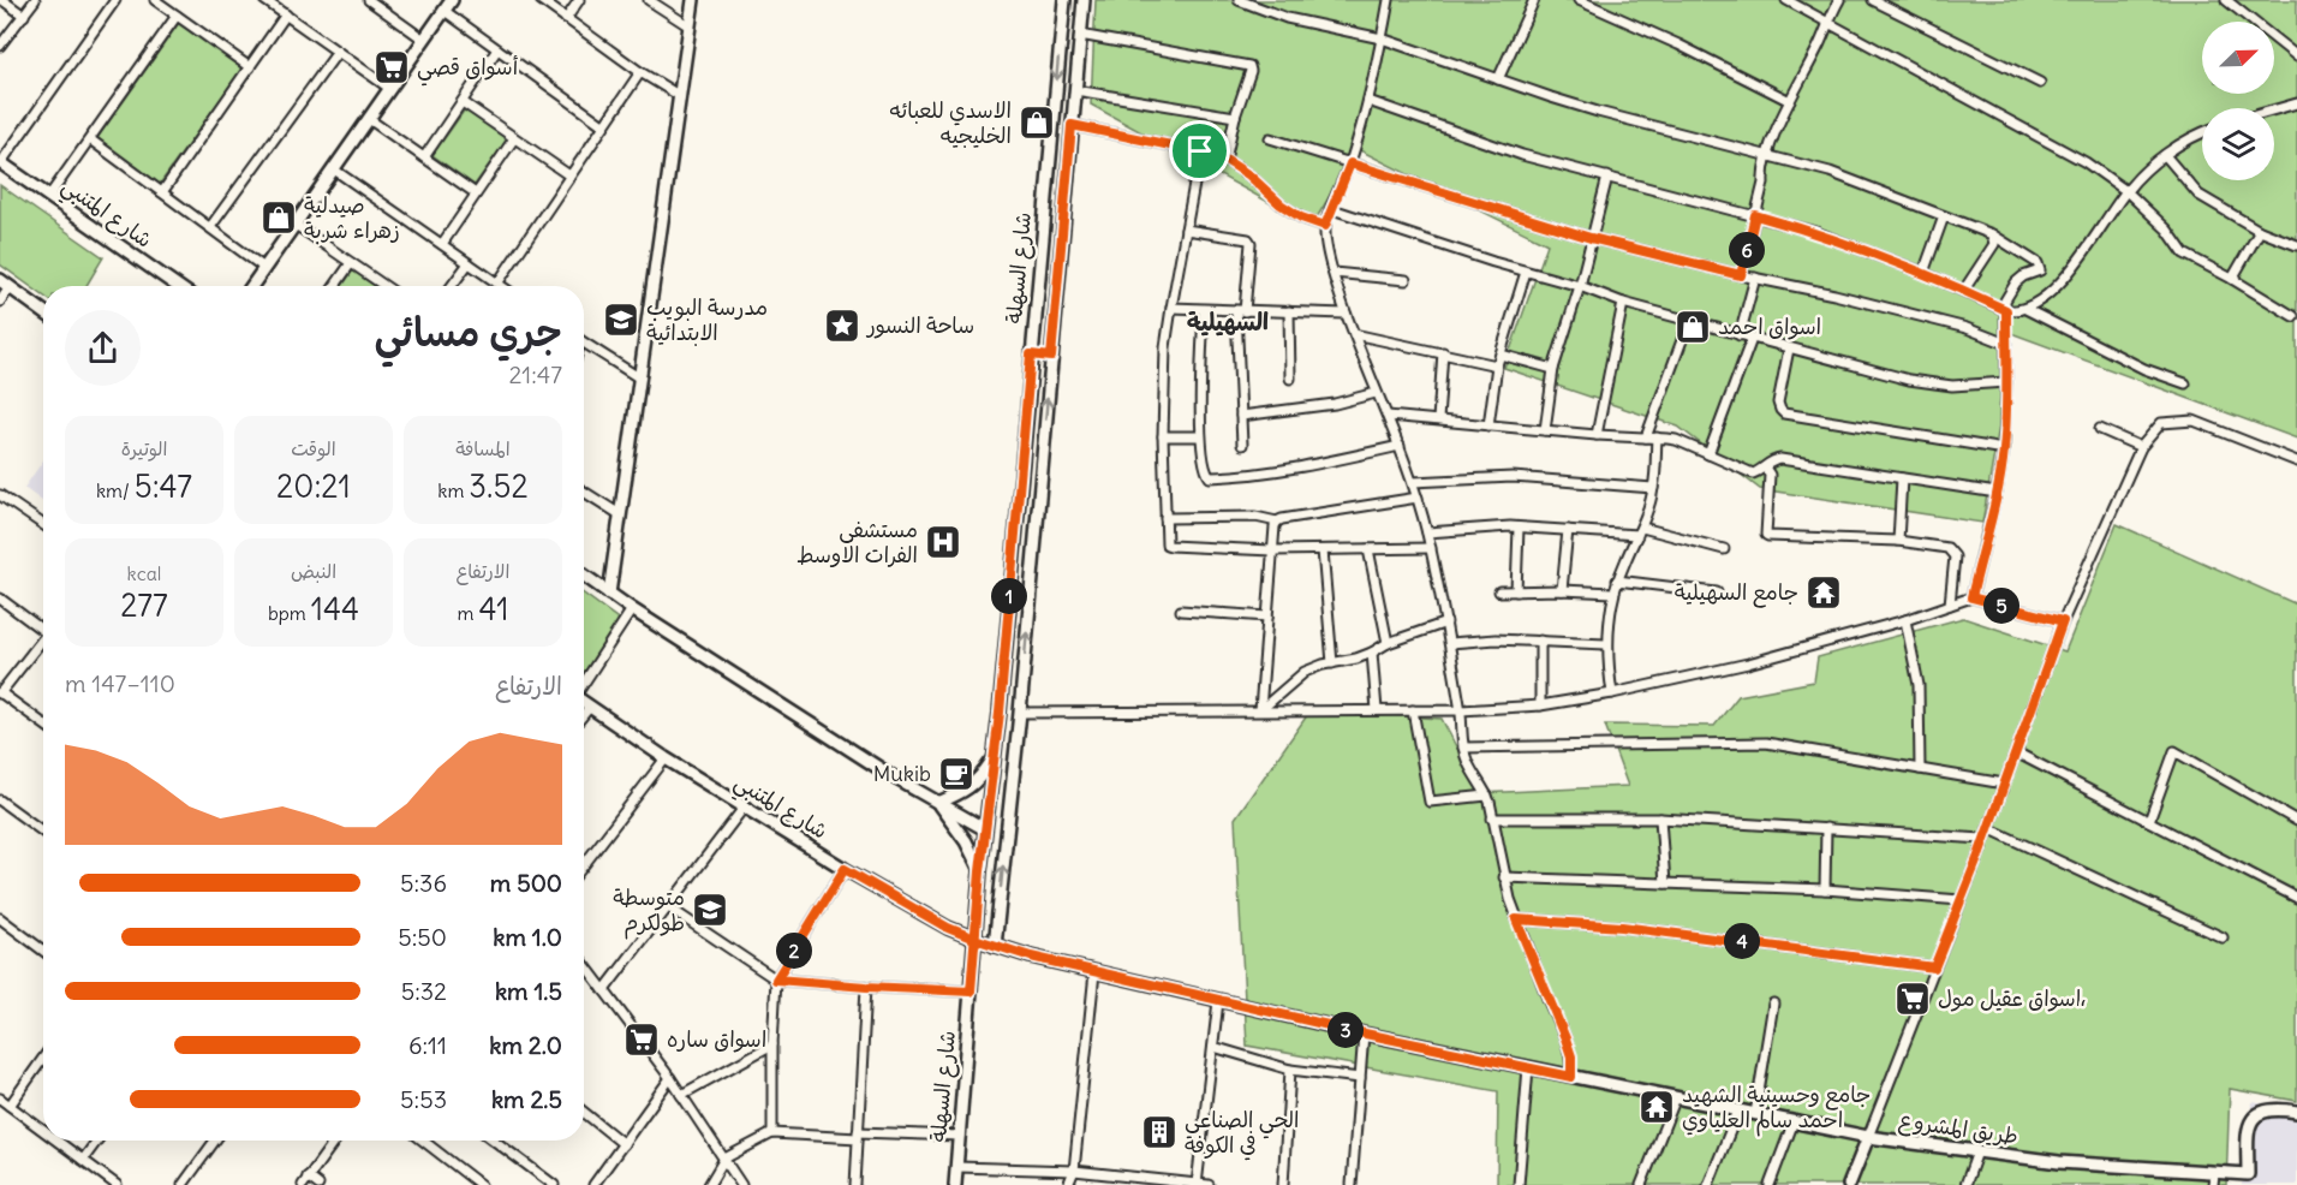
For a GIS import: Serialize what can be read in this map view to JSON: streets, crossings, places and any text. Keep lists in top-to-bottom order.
{
  "streets": {
    "street": ["شارع المتنبي", "شارع السهلة", "طريق المشروع"]
  },
  "crossings": [
    ["شارع المتنبي", "شارع السهلة"],
    ["شارع المتنبي", "طريق المشروع"],
    ["شارع السهلة", "طريق المشروع"]
  ],
  "districts": ["السهيلية"],
  "places": {
    "supermarket": ["أسواق قصي", "اسواق عقيل مول،", "اسواق ساره"],
    "shop": ["الاسدي للعبائه الخليجيه", "صيدلية زهراء شربة", "اسواق احمد"],
    "school or university": ["مدرسة البويب الابتدائية", "متوسطة طولكرم"],
    "place": ["ساحة النسور"],
    "hospital": ["مستشفى الفرات الاوسط"],
    "temple": ["جامع السهيلية", "جامع وحسينية الشهيد احمد سالم العلياوي"],
    "cafe": ["Mukib"],
    "building": ["الحي الصناعي في الكوفة"]
  },
  "north": "top right",
  "page": {
    "pins": [
      "6",
      "1",
      "5",
      "4",
      "2",
      "3"
    ],
    "heading": ["جري مسائي", "21:47"],
    "stats": [
      ["المسافة", "3.52 km"],
      ["الوقت", "20:21"],
      ["الوتيرة", "5:47 /km"],
      ["الارتفاع", "41 m"],
      ["النبض", "144 bpm"],
      ["kcal", "277"]
    ],
    "chart": ["الارتفاع", "110–147 m"],
    "list": [
      {
        "name": "500 m",
        "note": "5:36"
      },
      {
        "name": "1.0 km",
        "note": "5:50"
      },
      {
        "name": "1.5 km",
        "note": "5:32"
      },
      {
        "name": "2.0 km",
        "note": "6:11"
      },
      {
        "name": "2.5 km",
        "note": "5:53"
      }
    ]
  }
}
